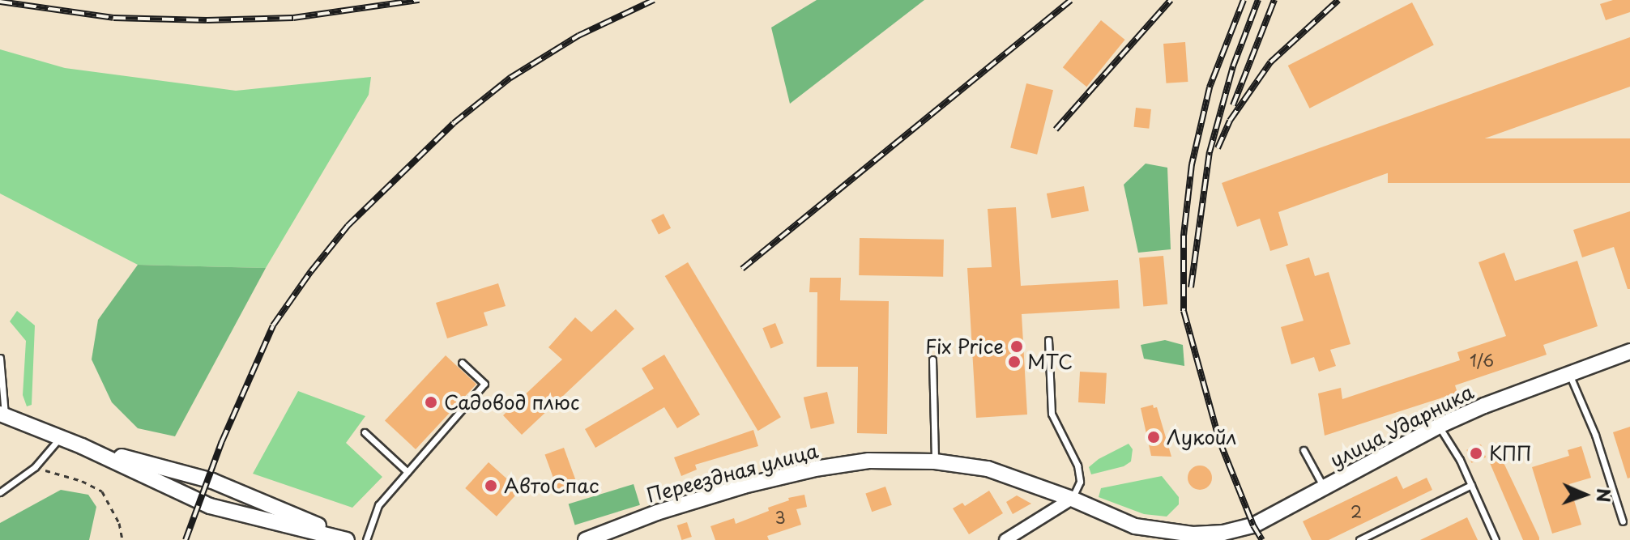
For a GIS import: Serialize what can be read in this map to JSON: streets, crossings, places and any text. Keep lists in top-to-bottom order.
{
  "streets": {
    "street": ["улица Ударника", "Переездная улица"]
  },
  "crossings": [
    ["улица Ударника", "Переездная улица"]
  ],
  "places": [
    "Fix Price",
    "МТС",
    "Садовод плюс",
    "Лукойл",
    "КПП",
    "АвтоСпас"
  ],
  "house_numbers": ["1/6", "2", "3"],
  "north": "right"
}
